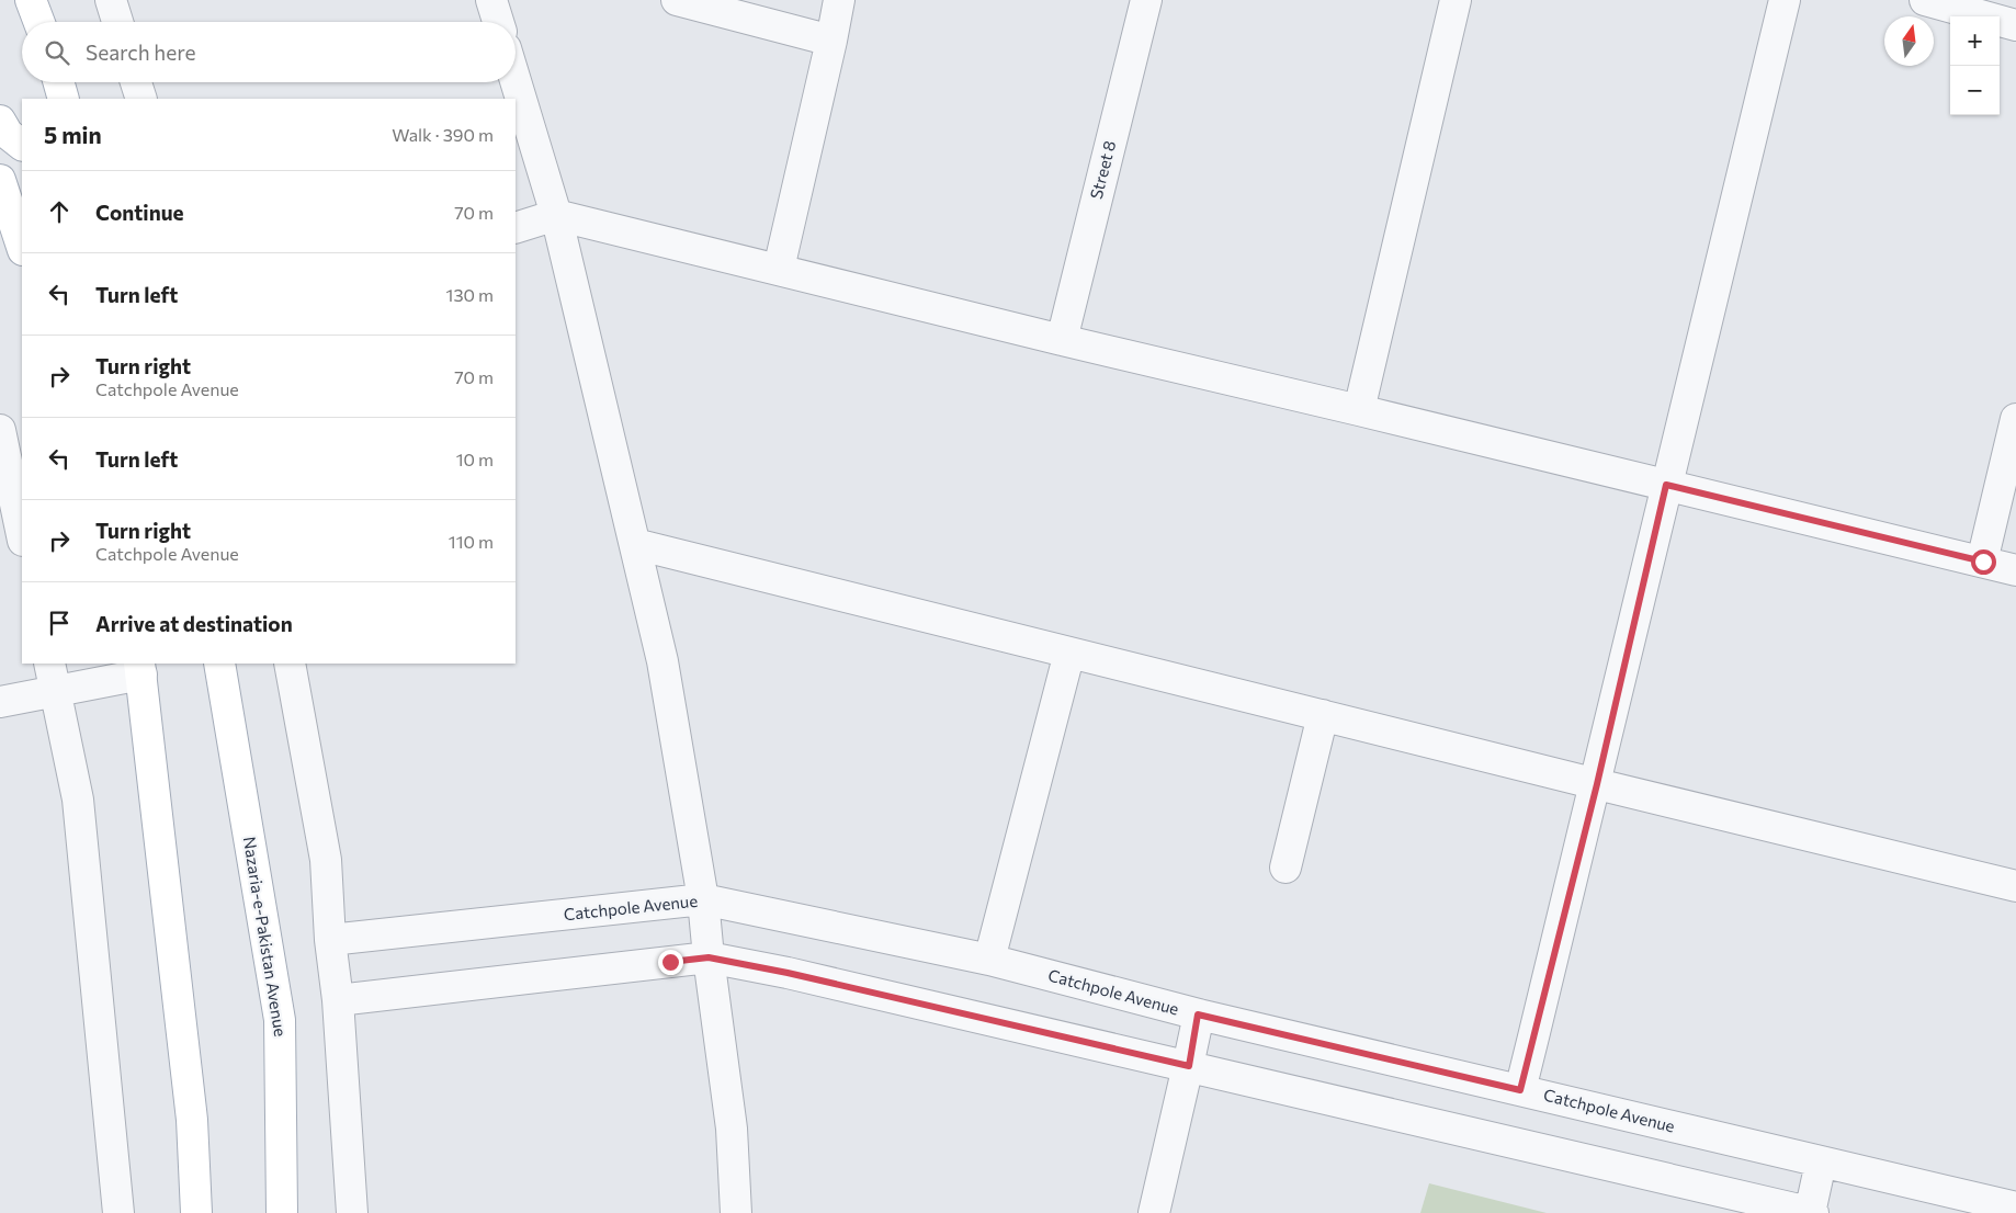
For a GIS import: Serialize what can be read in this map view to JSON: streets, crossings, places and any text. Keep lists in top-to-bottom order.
{
  "streets": {
    "main road": ["Nazaria-e-Pakistan Avenue"],
    "street": ["Street 8", "Catchpole Avenue"]
  },
  "north": "top",
  "page": {
    "map_buttons": ["+", "−"],
    "search": "Search here",
    "heading": ["5 min", "Walk · 390 m"],
    "list": [
      ["Continue", "70 m"],
      ["Turn left", "130 m"],
      ["Turn right", "Catchpole Avenue", "70 m"],
      ["Turn left", "10 m"],
      ["Turn right", "Catchpole Avenue", "110 m"],
      "Arrive at destination"
    ]
  }
}
